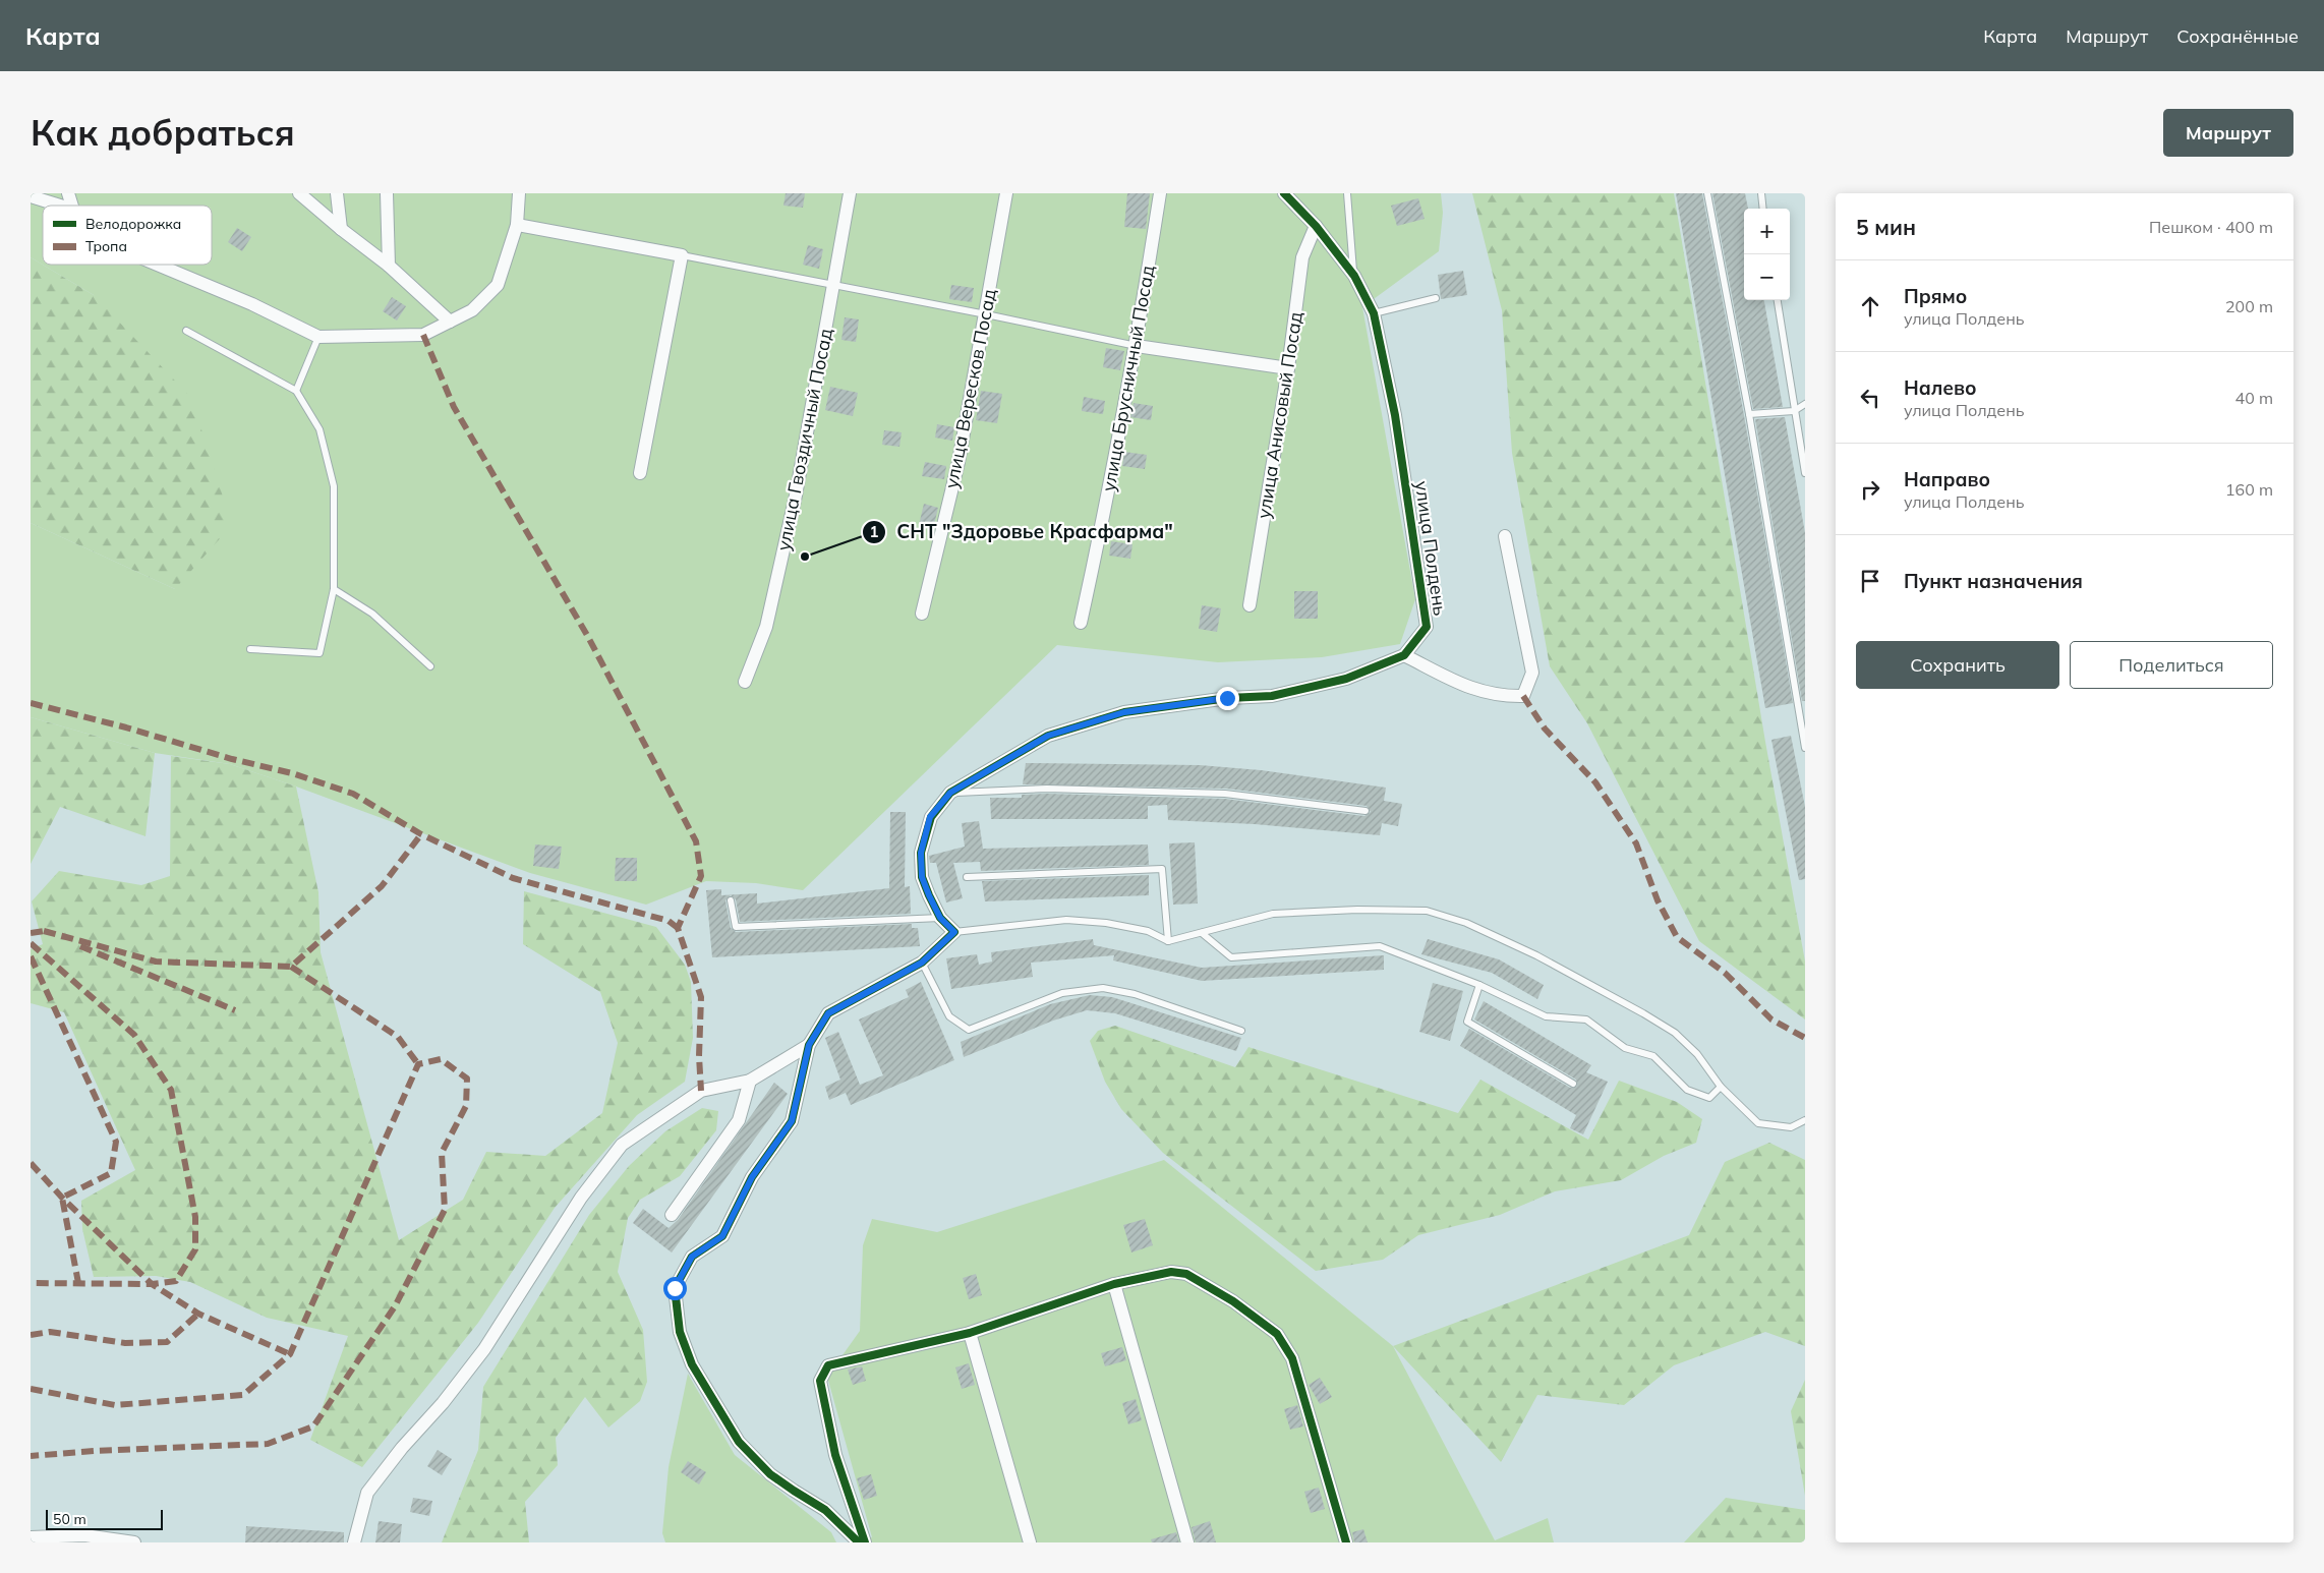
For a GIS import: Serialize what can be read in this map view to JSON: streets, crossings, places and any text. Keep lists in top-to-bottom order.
{
  "streets": {
    "street": [
      "улица Брусничный Посад",
      "улица Вересков Посад",
      "улица Анисовый Посад",
      "улица Гвоздичный Посад",
      "улица Полдень"
    ]
  },
  "crossings": [
    ["улица Анисовый Посад", "улица Полдень"]
  ],
  "places": ["СНТ \"Здоровье Красфарма\""],
  "legend": ["Велодорожка", "Тропа"],
  "scale_bar": "50 m",
  "page": {
    "header": "Карта",
    "nav": ["Карта", "Маршрут", "Сохранённые"],
    "buttons": [
      "Маршрут",
      ["Сохранить", "Поделиться"]
    ],
    "title": "Как добраться",
    "heading": ["5 мин", "Пешком · 400 m"],
    "map_buttons": ["+", "−"],
    "list": [
      ["Прямо", "улица Полдень", "200 m"],
      ["Налево", "улица Полдень", "40 m"],
      ["Направо", "улица Полдень", "160 m"],
      "Пункт назначения"
    ],
    "scale": "50 m"
  }
}
